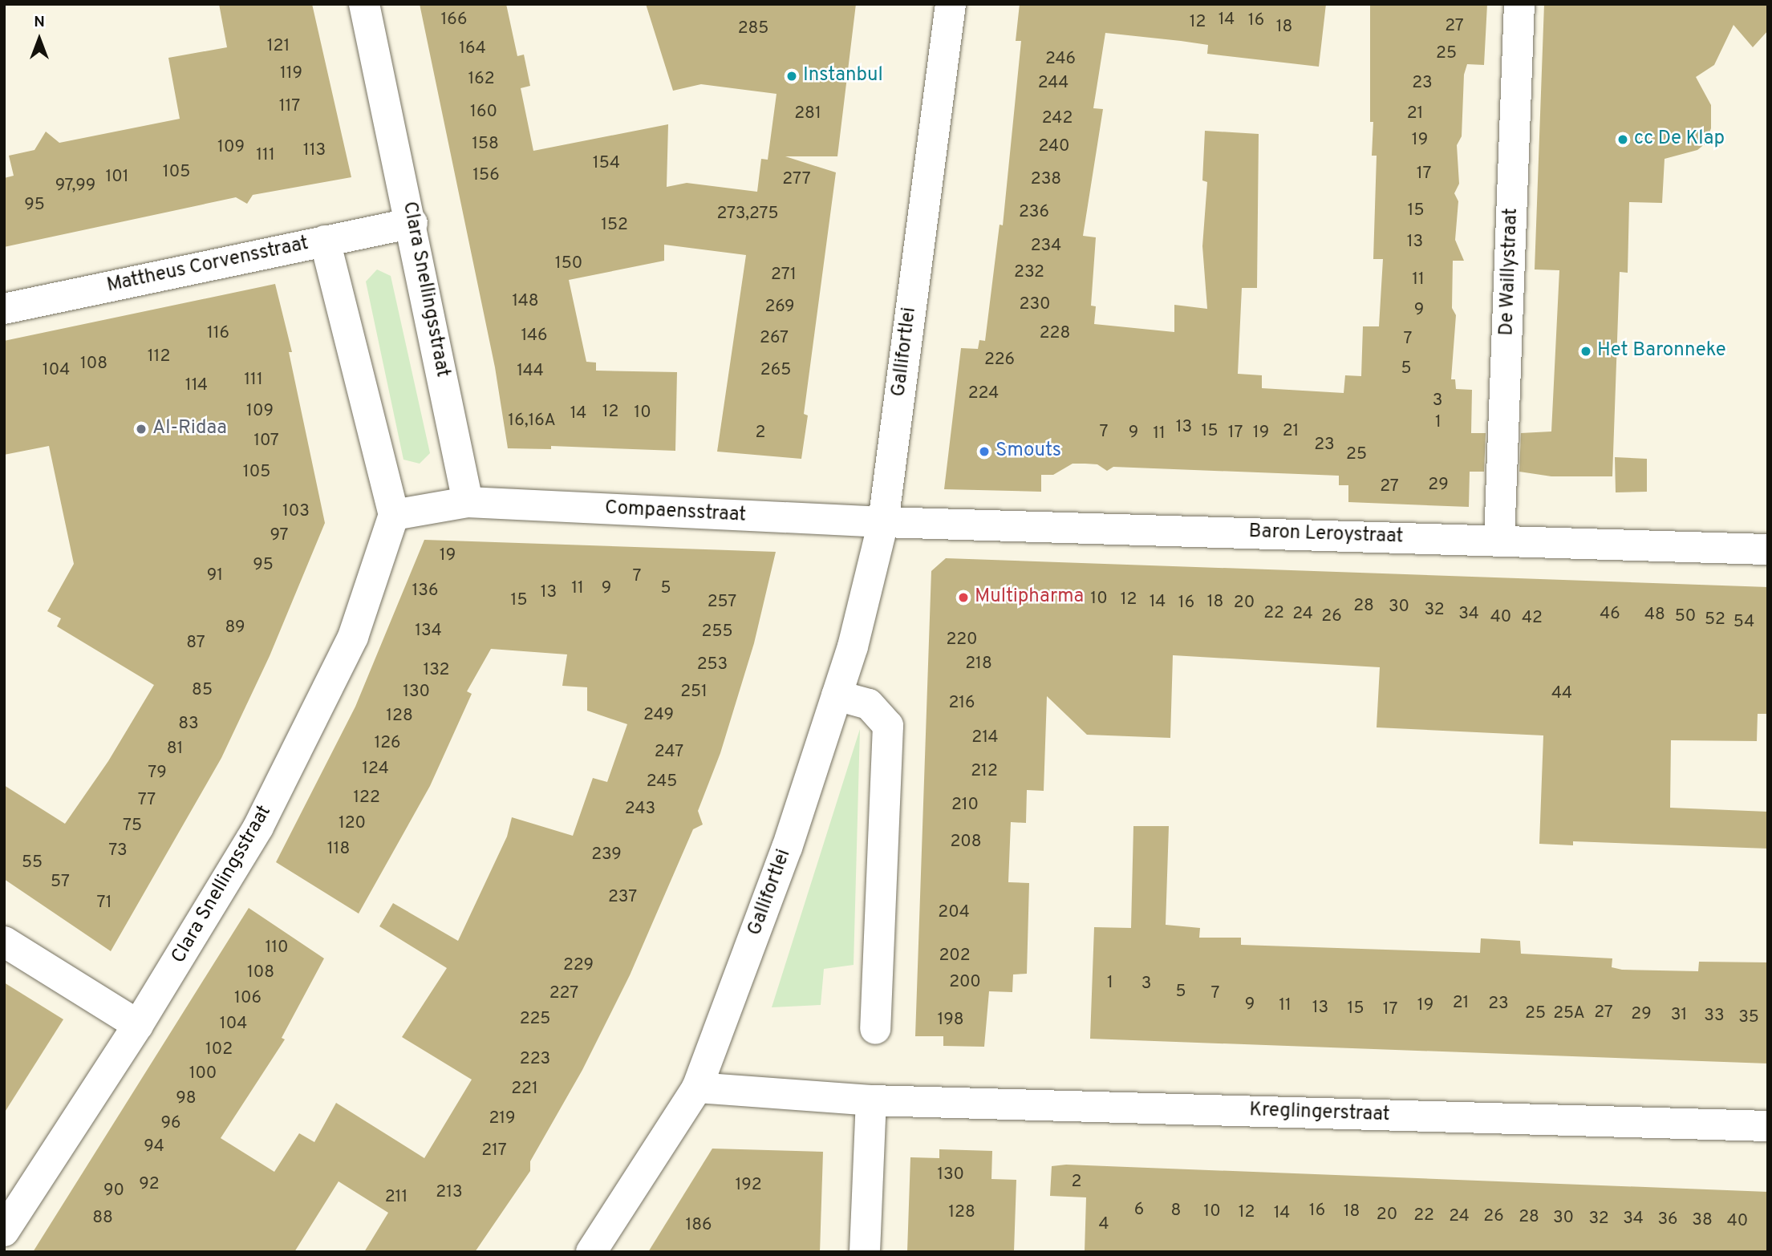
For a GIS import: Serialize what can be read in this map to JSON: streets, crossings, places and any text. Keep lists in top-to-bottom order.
{
  "streets": {
    "street": [
      "Mattheus Corvensstraat",
      "De Waillystraat",
      "Clara Snellingsstraat",
      "Gallifortlei",
      "Compaensstraat",
      "Baron Leroystraat",
      "Kreglingerstraat"
    ]
  },
  "crossings": [
    ["Mattheus Corvensstraat", "Clara Snellingsstraat"],
    ["De Waillystraat", "Baron Leroystraat"],
    ["Clara Snellingsstraat", "Compaensstraat"],
    ["Gallifortlei", "Compaensstraat"],
    ["Gallifortlei", "Baron Leroystraat"],
    ["Compaensstraat", "Baron Leroystraat"]
  ],
  "places": [
    "Instanbul",
    "cc De Klap",
    "Het Baronneke",
    "Al-Ridaa",
    "Smouts",
    "Multipharma"
  ],
  "house_numbers": [
    "166",
    "14",
    "16",
    "12",
    "27",
    "18",
    "285",
    "121",
    "164",
    "25",
    "246",
    "119",
    "162",
    "244",
    "23",
    "117",
    "160",
    "281",
    "21",
    "242",
    "19",
    "158",
    "240",
    "109",
    "113",
    "111",
    "154",
    "105",
    "17",
    "156",
    "101",
    "277",
    "238",
    "97,99",
    "95",
    "15",
    "236",
    "273,275",
    "152",
    "13",
    "234",
    "150",
    "232",
    "271",
    "11",
    "148",
    "230",
    "269",
    "9",
    "116",
    "228",
    "146",
    "267",
    "7",
    "112",
    "226",
    "108",
    "5",
    "104",
    "265",
    "144",
    "111",
    "114",
    "224",
    "3",
    "109",
    "12",
    "10",
    "14",
    "16,16A",
    "1",
    "13",
    "15",
    "21",
    "7",
    "2",
    "9",
    "17",
    "19",
    "11",
    "107",
    "23",
    "25",
    "105",
    "29",
    "27",
    "103",
    "97",
    "19",
    "95",
    "91",
    "7",
    "11",
    "9",
    "5",
    "136",
    "13",
    "10",
    "12",
    "15",
    "257",
    "14",
    "18",
    "16",
    "20",
    "28",
    "30",
    "32",
    "22",
    "24",
    "34",
    "46",
    "48",
    "26",
    "50",
    "40",
    "42",
    "52",
    "54",
    "89",
    "134",
    "255",
    "220",
    "87",
    "218",
    "253",
    "132",
    "85",
    "130",
    "251",
    "44",
    "216",
    "249",
    "128",
    "83",
    "214",
    "126",
    "81",
    "247",
    "124",
    "212",
    "79",
    "245",
    "122",
    "77",
    "210",
    "243",
    "120",
    "75",
    "208",
    "118",
    "73",
    "239",
    "55",
    "57",
    "237",
    "71",
    "204",
    "110",
    "202",
    "229",
    "108",
    "200",
    "1",
    "3",
    "5",
    "227",
    "7",
    "106",
    "21",
    "23",
    "9",
    "11",
    "19",
    "13",
    "15",
    "17",
    "27",
    "25",
    "25A",
    "29",
    "31",
    "33",
    "35",
    "225",
    "198",
    "104",
    "102",
    "223",
    "100",
    "221",
    "98",
    "219",
    "96",
    "94",
    "217",
    "130",
    "2",
    "92",
    "192",
    "90",
    "213",
    "211",
    "6",
    "8",
    "16",
    "10",
    "18",
    "128",
    "12",
    "14",
    "20",
    "22",
    "24",
    "26",
    "28",
    "88",
    "30",
    "32",
    "34",
    "36",
    "38",
    "40",
    "4",
    "186"
  ],
  "north": "top"
}
